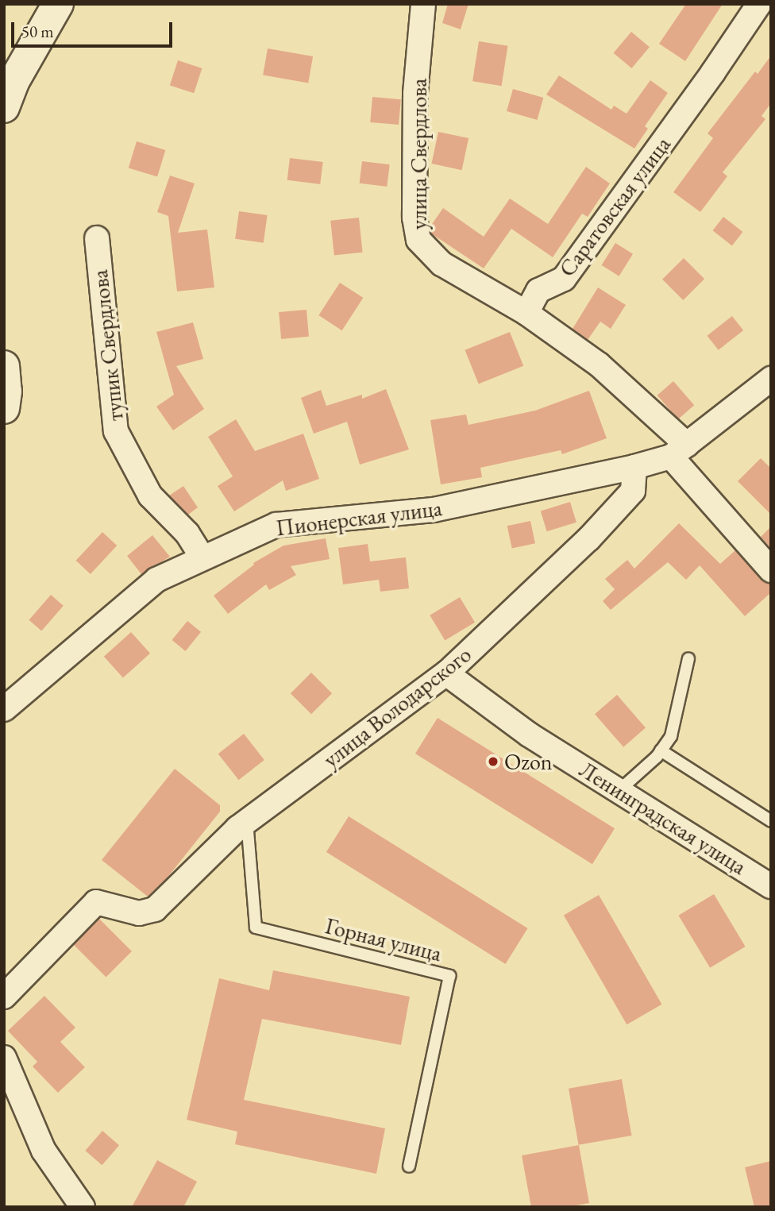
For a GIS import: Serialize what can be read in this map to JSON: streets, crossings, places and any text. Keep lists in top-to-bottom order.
{
  "streets": {
    "street": [
      "улица Свердлова",
      "Саратовская улица",
      "тупик Свердлова",
      "Пионерская улица",
      "улица Володарского",
      "Ленинградская улица"
    ],
    "lane": ["Горная улица"]
  },
  "crossings": [
    ["улица Свердлова", "Саратовская улица"],
    ["тупик Свердлова", "Пионерская улица"],
    ["Пионерская улица", "улица Володарского"],
    ["улица Володарского", "Ленинградская улица"],
    ["улица Володарского", "Горная улица"]
  ],
  "places": ["Ozon"],
  "scale_bar": "50 m"
}
